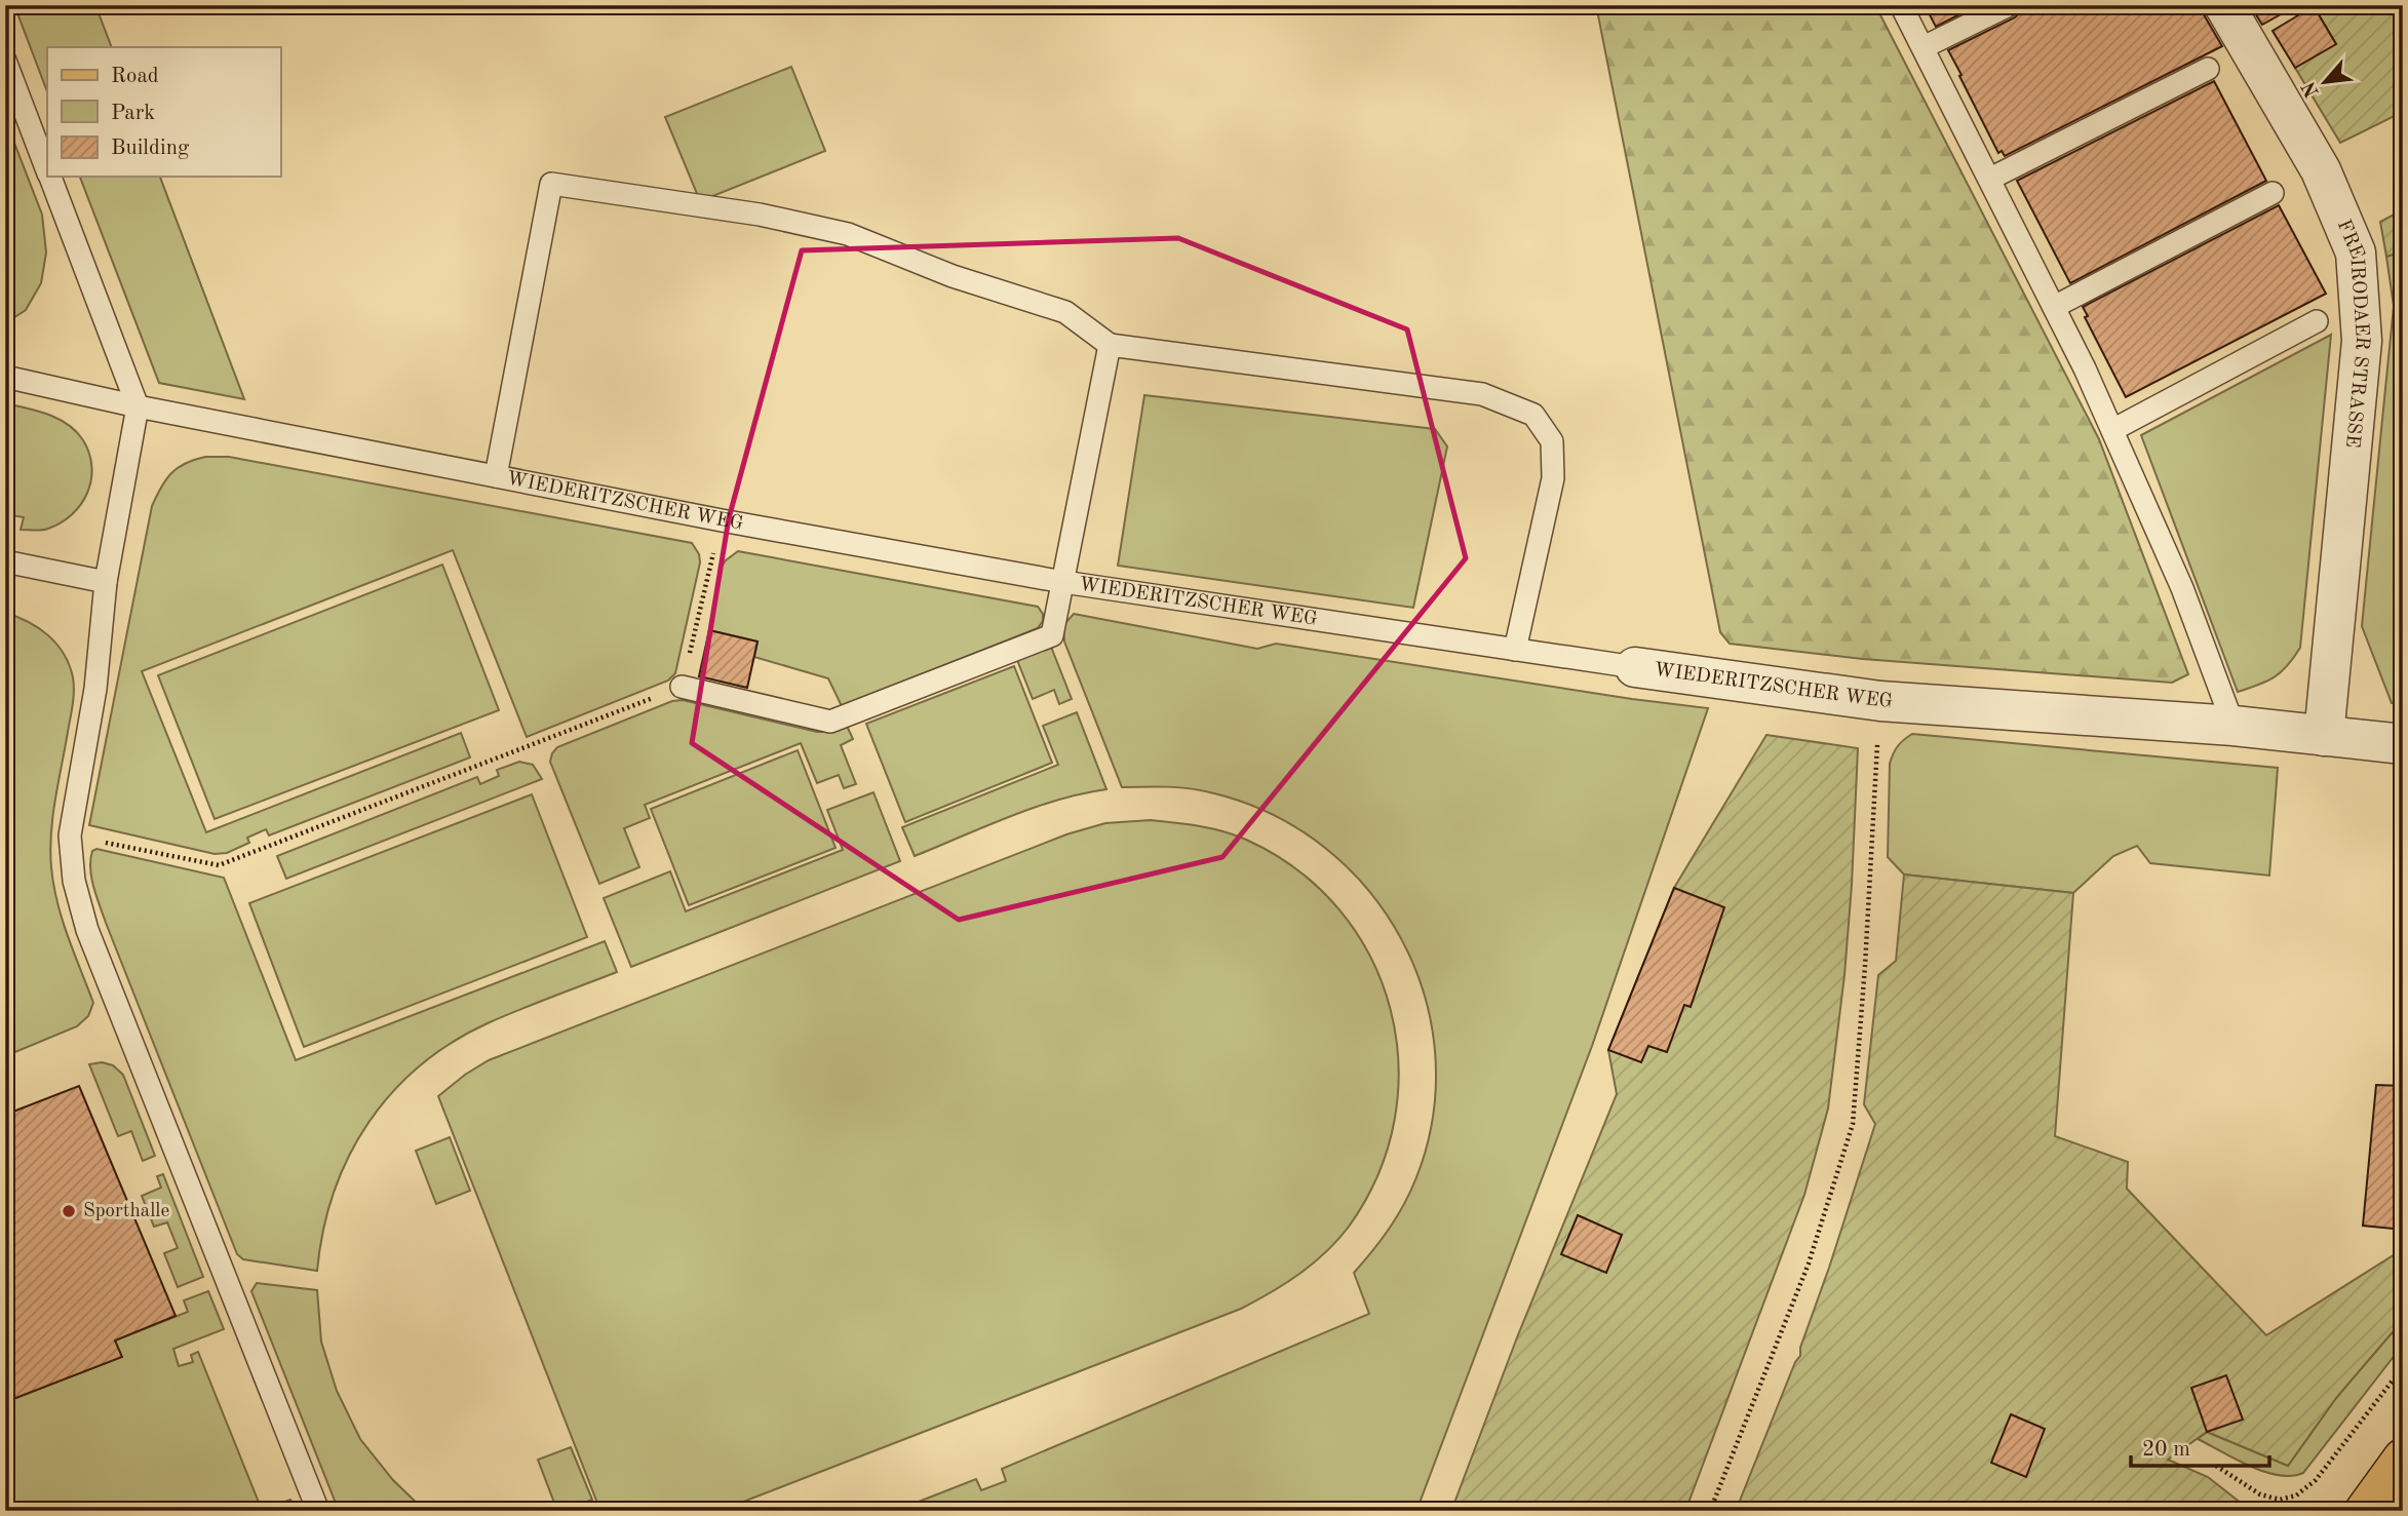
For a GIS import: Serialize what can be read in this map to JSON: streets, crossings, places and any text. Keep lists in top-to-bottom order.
{
  "streets": {
    "street": ["FREIRODAER STRASSE", "WIEDERITZSCHER WEG"]
  },
  "crossings": [
    ["FREIRODAER STRASSE", "WIEDERITZSCHER WEG"]
  ],
  "places": ["Sporthalle"],
  "legend": ["Road", "Park", "Building"],
  "scale_bar": "20 m",
  "north": "bottom left"
}
